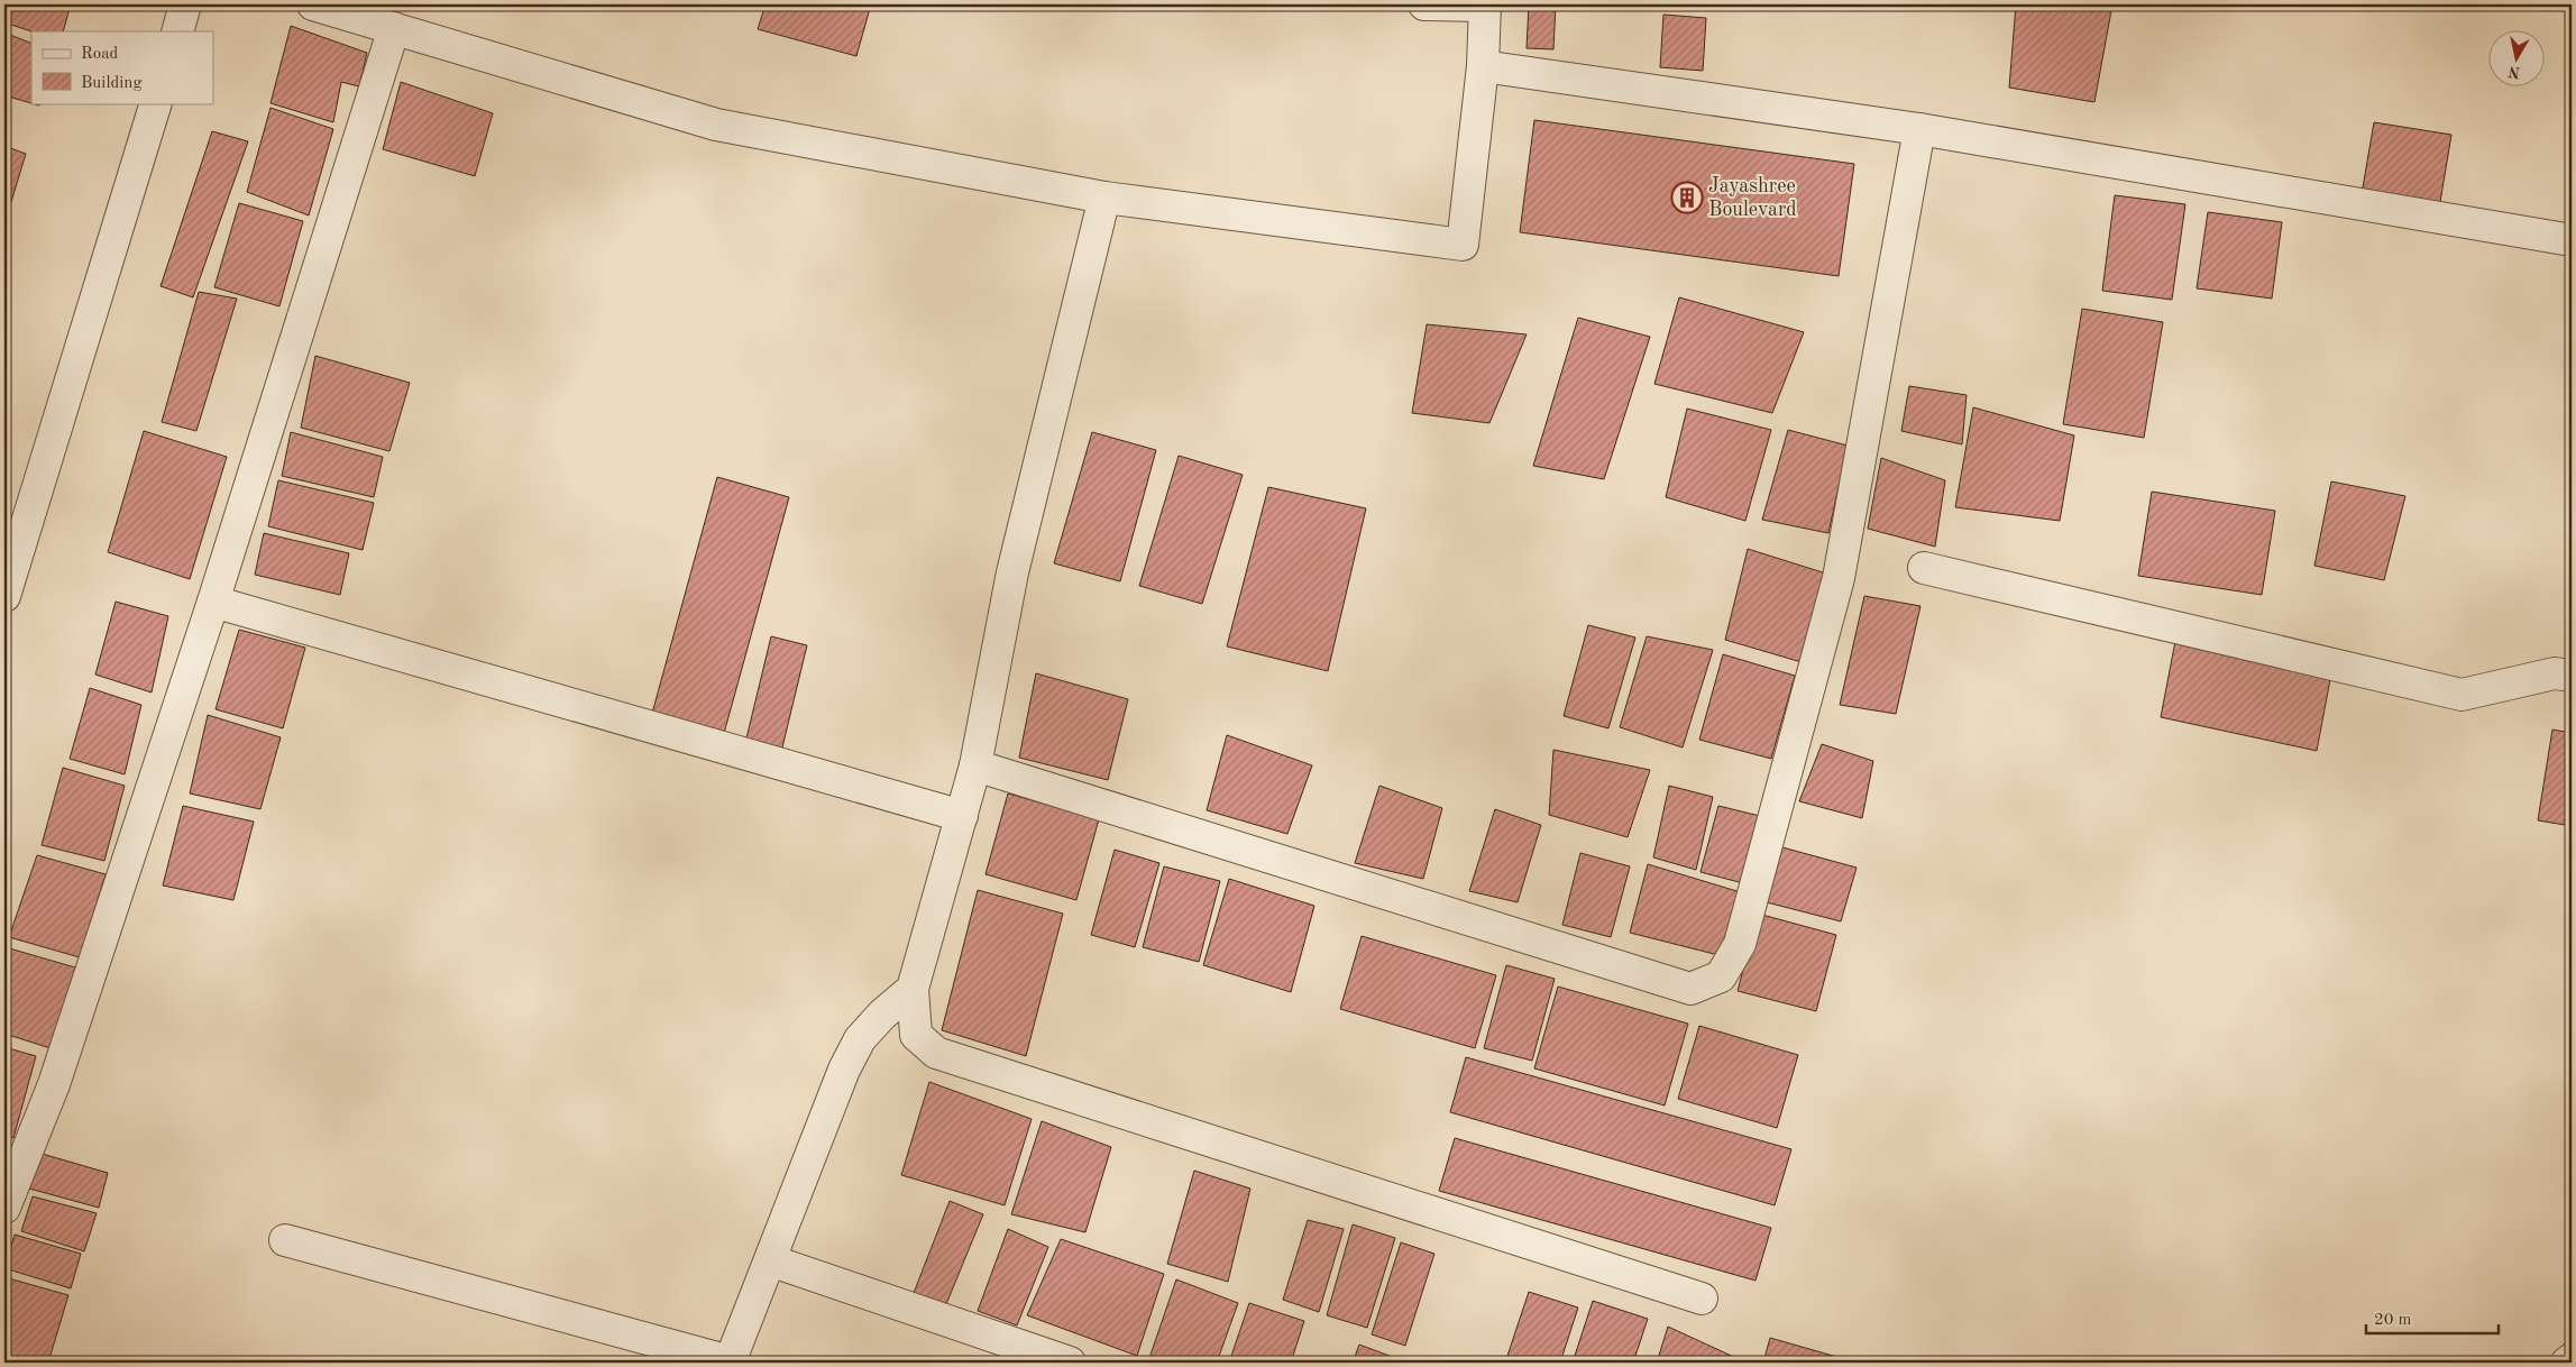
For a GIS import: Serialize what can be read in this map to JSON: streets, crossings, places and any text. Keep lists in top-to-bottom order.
{
  "places": {
    "building": ["Jayashree Boulevard"]
  },
  "legend": ["Road", "Building"],
  "scale_bar": "20 m",
  "north": "bottom"
}
